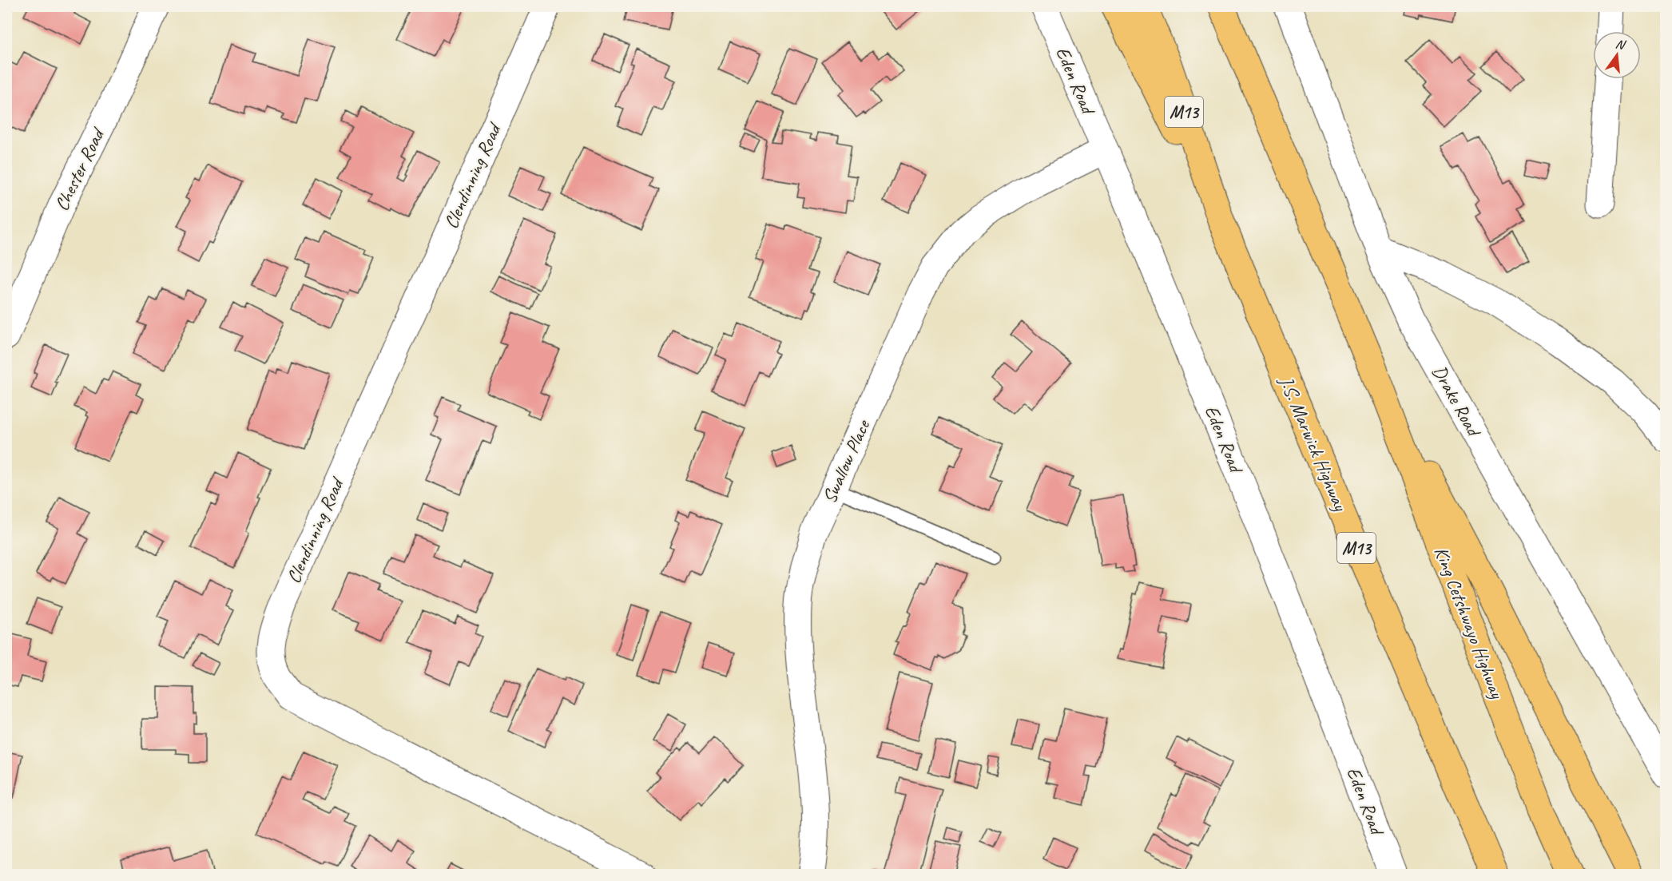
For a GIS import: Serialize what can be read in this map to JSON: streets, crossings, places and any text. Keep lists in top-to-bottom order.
{
  "streets": {
    "highway": ["M13", "J.S. Marwick Highway", "King Cetshwayo Highway"],
    "street": [
      "Eden Road",
      "Chester Road",
      "Clendinning Road",
      "Drake Road",
      "Swallow Place"
    ]
  },
  "crossings": [
    ["Eden Road", "Swallow Place"]
  ],
  "north": "top"
}
